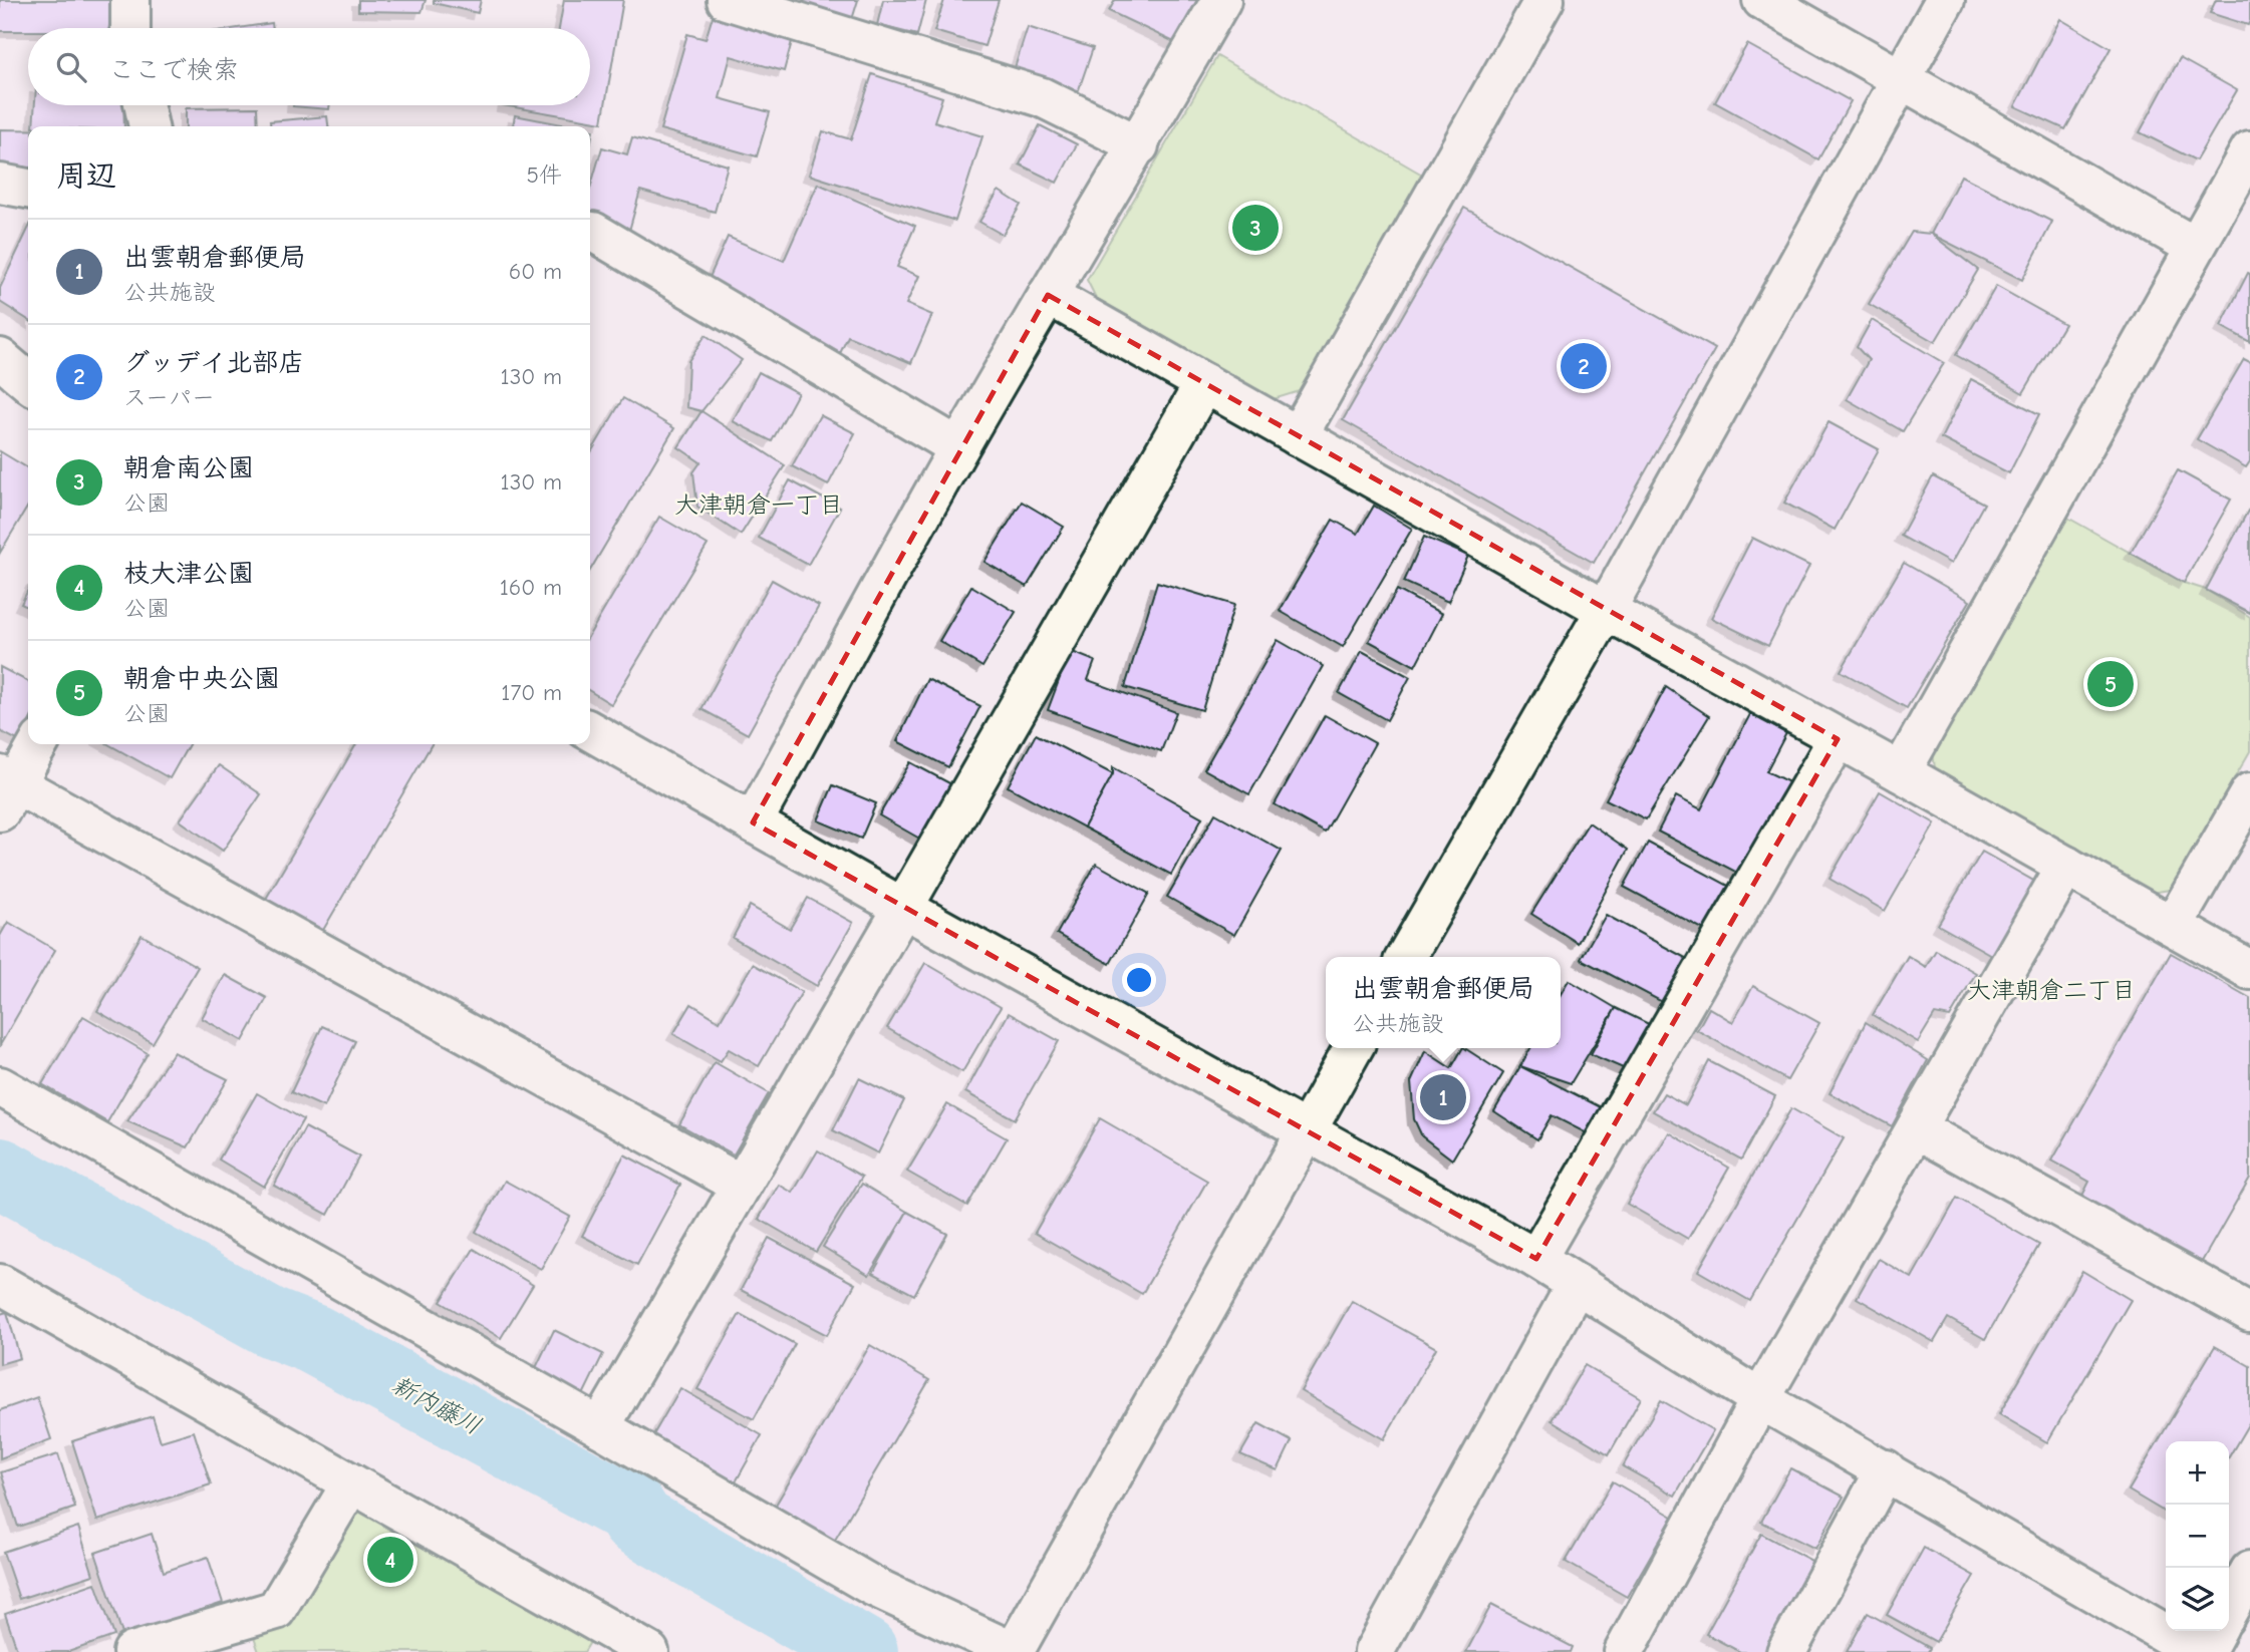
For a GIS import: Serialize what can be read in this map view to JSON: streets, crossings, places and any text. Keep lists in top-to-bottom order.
{
  "districts": ["大津朝倉一丁目", "大津朝倉二丁目"],
  "water": ["新内藤川"],
  "page": {
    "search": "ここで検索",
    "heading": ["周辺", "5件"],
    "pins": [
      "3",
      "2",
      "5",
      "1",
      "4"
    ],
    "list": [
      {
        "mark": "1",
        "name": "出雲朝倉郵便局",
        "note": "公共施設",
        "value": "60 m"
      },
      {
        "mark": "2",
        "name": "グッデイ北部店",
        "note": "スーパー",
        "value": "130 m"
      },
      {
        "mark": "3",
        "name": "朝倉南公園",
        "note": "公園",
        "value": "130 m"
      },
      {
        "mark": "4",
        "name": "枝大津公園",
        "note": "公園",
        "value": "160 m"
      },
      {
        "mark": "5",
        "name": "朝倉中央公園",
        "note": "公園",
        "value": "170 m"
      }
    ],
    "popup": ["出雲朝倉郵便局", "公共施設"],
    "map_buttons": ["+", "−"]
  }
}
